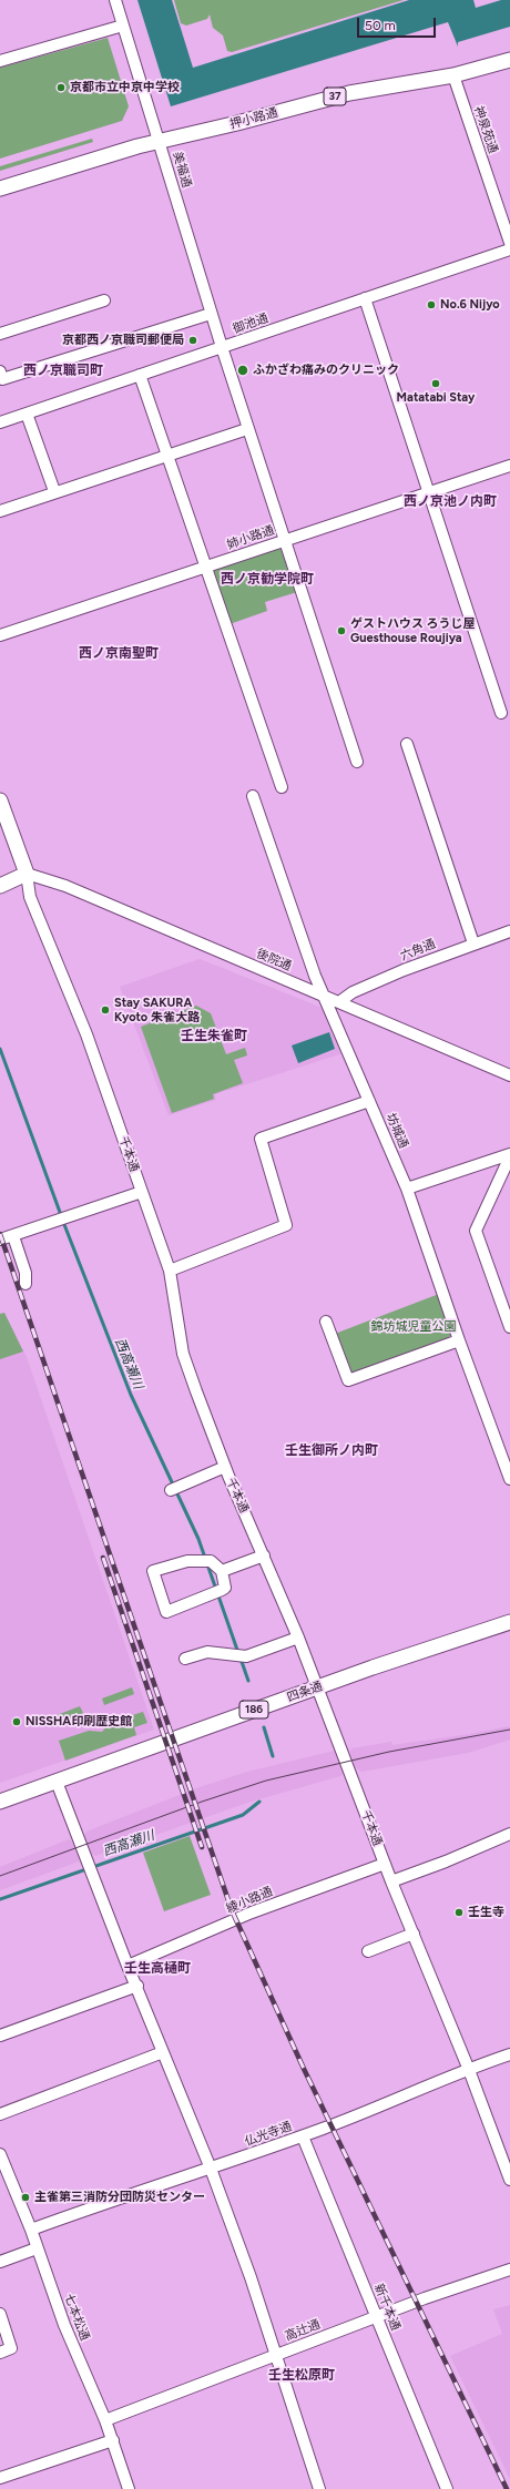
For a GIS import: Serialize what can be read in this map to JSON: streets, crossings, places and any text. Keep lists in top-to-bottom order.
{
  "streets": {
    "main road": [
      "37",
      "押小路通",
      "千本通",
      "四条通",
      "186"
    ],
    "street": [
      "神泉苑通",
      "美福通",
      "御池通",
      "姉小路通",
      "六角通",
      "後院通",
      "坊城通",
      "綾小路通",
      "仏光寺通",
      "新千本通",
      "七本松通",
      "高辻通"
    ]
  },
  "crossings": [
    ["押小路通", "神泉苑通"],
    ["押小路通", "美福通"],
    ["美福通", "御池通"],
    ["美福通", "姉小路通"],
    ["六角通", "後院通"],
    ["後院通", "坊城通"],
    ["後院通", "千本通"],
    ["千本通", "四条通"],
    ["千本通", "綾小路通"],
    ["千本通", "仏光寺通"],
    ["仏光寺通", "新千本通"],
    ["仏光寺通", "七本松通"],
    ["新千本通", "高辻通"],
    ["七本松通", "高辻通"]
  ],
  "districts": [
    "西ノ京職司町",
    "西ノ京池ノ内町",
    "西ノ京勧学院町",
    "西ノ京南聖町",
    "壬生朱雀町",
    "壬生御所ノ内町",
    "壬生高樋町",
    "壬生松原町"
  ],
  "water": ["西高瀬川"],
  "parks": ["錦坊城児童公園"],
  "places": [
    "京都市立中京中学校",
    "No.6 Nijyo",
    "京都西ノ京職司郵便局",
    "ふかざわ痛みのクリニック",
    "Matatabi Stay",
    "ゲストハウス ろうじ屋 Guesthouse Roujiya",
    "Stay SAKURA Kyoto 朱雀大路",
    "NISSHA印刷歴史館",
    "壬生寺",
    "主雀第三消防分団防災センター"
  ],
  "scale_bar": "50 m"
}
